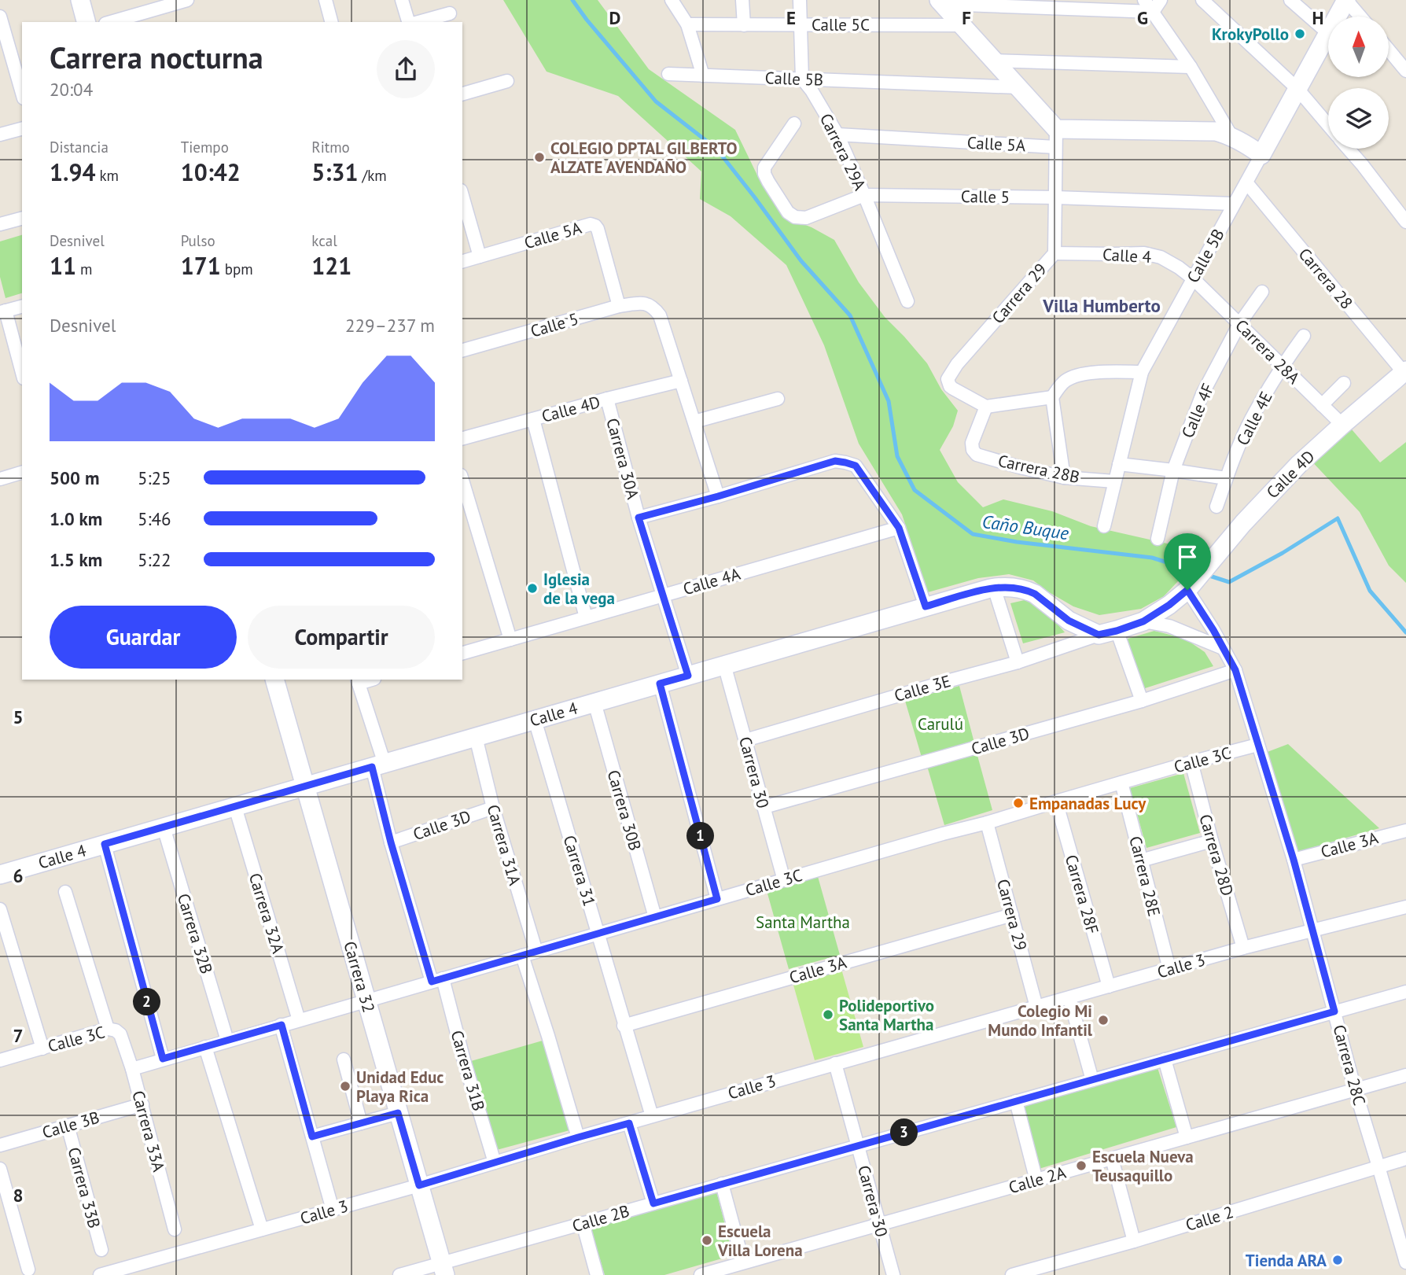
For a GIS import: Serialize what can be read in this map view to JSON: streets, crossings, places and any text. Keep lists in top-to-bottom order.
{
  "streets": {
    "street": [
      "Calle 5C",
      "Calle 5B",
      "Calle 5A",
      "Carrera 29A",
      "Calle 5",
      "Calle 4",
      "Carrera 28",
      "Carrera 29",
      "Carrera 28A",
      "Calle 4D",
      "Calle 4F",
      "Calle 4E",
      "Carrera 30A",
      "Carrera 28B",
      "Calle 4A",
      "Calle 3E",
      "Calle 3D",
      "Calle 3C",
      "Carrera 30",
      "Carrera 30B",
      "Carrera 31A",
      "Calle 3A",
      "Carrera 28D",
      "Carrera 31",
      "Carrera 28E",
      "Carrera 28F",
      "Carrera 32A",
      "Carrera 32B",
      "Calle 3",
      "Carrera 32",
      "Carrera 28C",
      "Carrera 31B",
      "Calle 3B",
      "Carrera 33A",
      "Calle 2A",
      "Carrera 33B",
      "Calle 2B",
      "Calle 2"
    ]
  },
  "crossings": [
    ["Calle 5B", "Calle 5A"],
    ["Calle 5B", "Carrera 29A"],
    ["Calle 5B", "Calle 5"],
    ["Calle 5B", "Calle 4"],
    ["Calle 5B", "Carrera 28"],
    ["Calle 5B", "Carrera 28A"],
    ["Calle 5B", "Carrera 28B"],
    ["Calle 5A", "Carrera 29A"],
    ["Calle 5A", "Calle 5"],
    ["Calle 5A", "Carrera 29"],
    ["Carrera 29A", "Calle 5"],
    ["Calle 5", "Carrera 29"],
    ["Calle 5", "Calle 4D"],
    ["Calle 4", "Carrera 29"],
    ["Calle 4", "Carrera 28A"],
    ["Calle 4", "Carrera 30A"],
    ["Calle 4", "Calle 3E"],
    ["Calle 4", "Carrera 30"],
    ["Calle 4", "Carrera 30B"],
    ["Calle 4", "Carrera 31A"],
    ["Calle 4", "Carrera 31"],
    ["Calle 4", "Carrera 32A"],
    ["Calle 4", "Carrera 32B"],
    ["Calle 4", "Carrera 32"],
    ["Calle 4", "Carrera 31B"],
    ["Carrera 28", "Calle 4D"],
    ["Carrera 29", "Carrera 28B"],
    ["Carrera 29", "Calle 3C"],
    ["Carrera 29", "Calle 3A"],
    ["Carrera 29", "Calle 3"],
    ["Carrera 28A", "Calle 4D"],
    ["Carrera 28A", "Calle 4F"],
    ["Carrera 28A", "Calle 4E"],
    ["Calle 4D", "Carrera 30A"],
    ["Calle 4D", "Carrera 28C"],
    ["Carrera 30A", "Calle 4A"],
    ["Calle 3E", "Carrera 30"],
    ["Calle 3D", "Carrera 30"],
    ["Calle 3D", "Carrera 31A"],
    ["Calle 3D", "Carrera 28C"],
    ["Calle 3D", "Carrera 31B"],
    ["Calle 3C", "Carrera 30"],
    ["Calle 3C", "Carrera 30B"],
    ["Calle 3C", "Carrera 31A"],
    ["Calle 3C", "Carrera 28D"],
    ["Calle 3C", "Carrera 31"],
    ["Calle 3C", "Carrera 28E"],
    ["Calle 3C", "Carrera 28F"],
    ["Calle 3C", "Carrera 32A"],
    ["Calle 3C", "Carrera 32B"],
    ["Calle 3C", "Carrera 32"],
    ["Calle 3C", "Carrera 28C"],
    ["Calle 3C", "Carrera 31B"],
    ["Calle 3C", "Carrera 33A"],
    ["Carrera 30", "Calle 3"],
    ["Carrera 30", "Calle 2A"],
    ["Carrera 30", "Calle 2B"],
    ["Calle 3A", "Carrera 31"],
    ["Calle 3A", "Carrera 28C"],
    ["Carrera 28D", "Calle 3"],
    ["Carrera 31", "Calle 3"],
    ["Carrera 28E", "Calle 3"],
    ["Carrera 28F", "Calle 3"],
    ["Calle 3", "Carrera 32"],
    ["Calle 3", "Carrera 28C"],
    ["Calle 3", "Carrera 31B"],
    ["Carrera 32", "Calle 2B"],
    ["Carrera 28C", "Calle 2A"],
    ["Carrera 28C", "Calle 2B"],
    ["Carrera 28C", "Calle 2"],
    ["Calle 3B", "Carrera 33A"],
    ["Calle 3B", "Carrera 33B"]
  ],
  "districts": ["Villa Humberto"],
  "water": ["Caño Buque"],
  "parks": ["Carulú", "Santa Martha"],
  "places": [
    "KrokyPollo",
    "COLEGIO DPTAL GILBERTO ALZATE AVENDAÑO",
    "Iglesia de la vega",
    "Empanadas Lucy",
    "Polideportivo Santa Martha",
    "Colegio Mi Mundo Infantil",
    "Unidad Educ Playa Rica",
    "Escuela Nueva Teusaquillo",
    "Escuela Villa Lorena",
    "Tienda ARA"
  ],
  "north": "top",
  "page": {
    "heading": ["Carrera nocturna", "20:04"],
    "stats": [
      ["Distancia", "1.94 km"],
      ["Tiempo", "10:42"],
      ["Ritmo", "5:31 /km"],
      ["Desnivel", "11 m"],
      ["Pulso", "171 bpm"],
      ["kcal", "121"]
    ],
    "chart": ["Desnivel", "229–237 m"],
    "list": [
      {
        "name": "500 m",
        "note": "5:25"
      },
      {
        "name": "1.0 km",
        "note": "5:46"
      },
      {
        "name": "1.5 km",
        "note": "5:22"
      }
    ],
    "buttons": ["Guardar", "Compartir"],
    "pins": ["1", "2", "3"]
  },
  "grid": {
    "columns": [
      "D",
      "E",
      "F",
      "G",
      "H"
    ],
    "rows": [
      "5",
      "6",
      "7",
      "8"
    ]
  }
}
